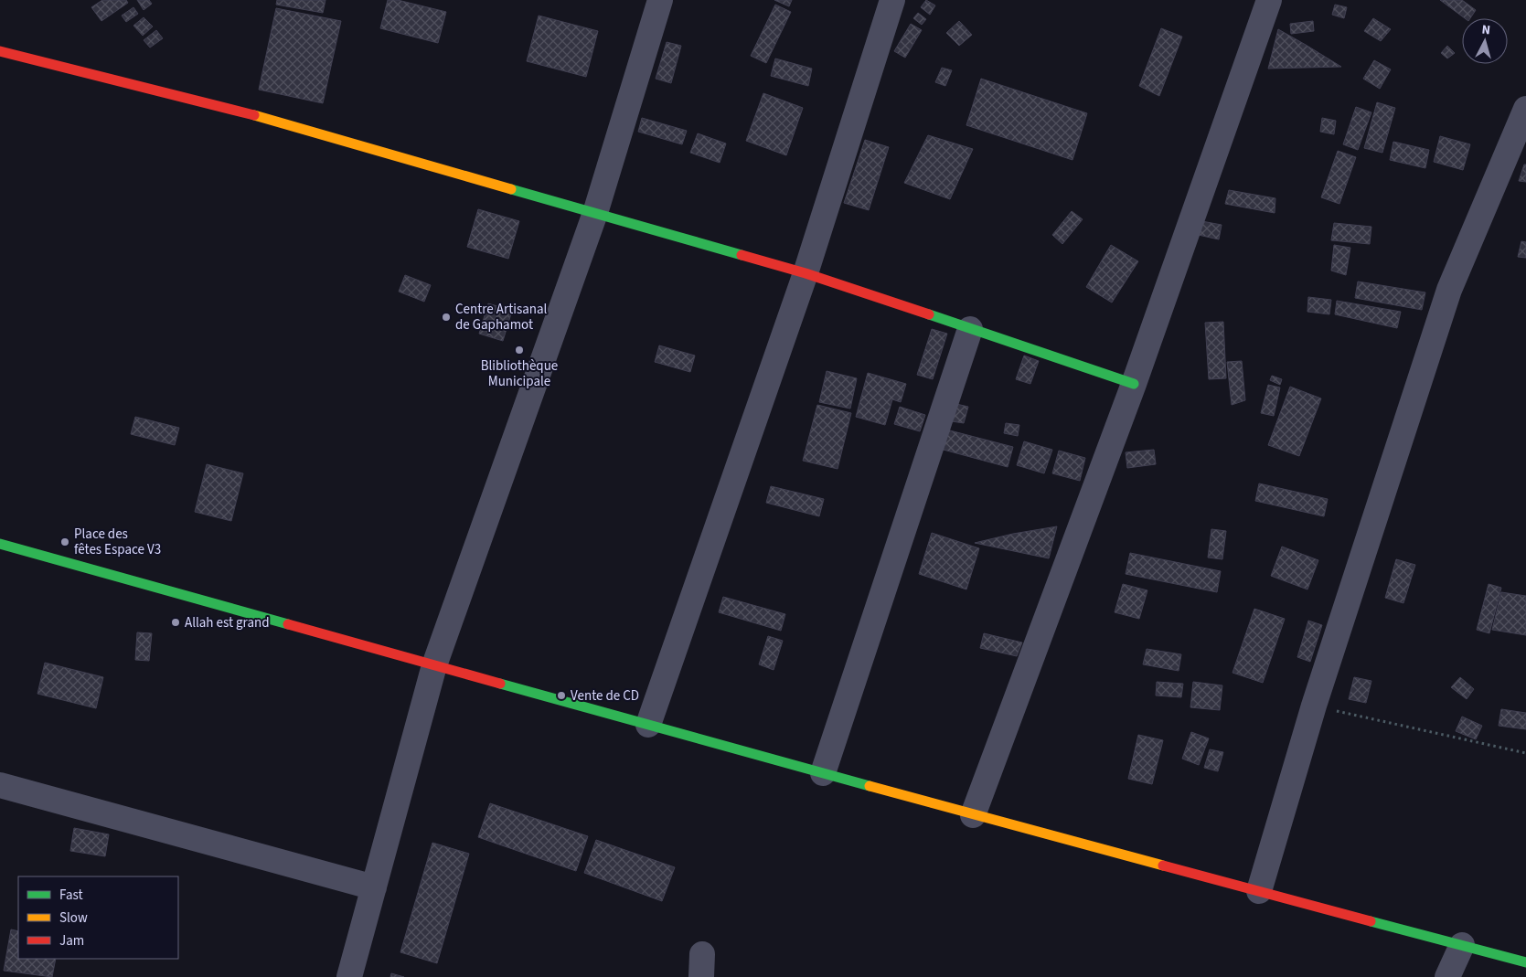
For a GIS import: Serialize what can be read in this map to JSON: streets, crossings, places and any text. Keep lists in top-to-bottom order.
{
  "places": [
    "Centre Artisanal de Gaphamot",
    "Blibliothèque Municipale",
    "Place des fêtes Espace V3",
    "Allah est grand",
    "Vente de CD"
  ],
  "legend": ["Fast", "Slow", "Jam"],
  "north": "top"
}
